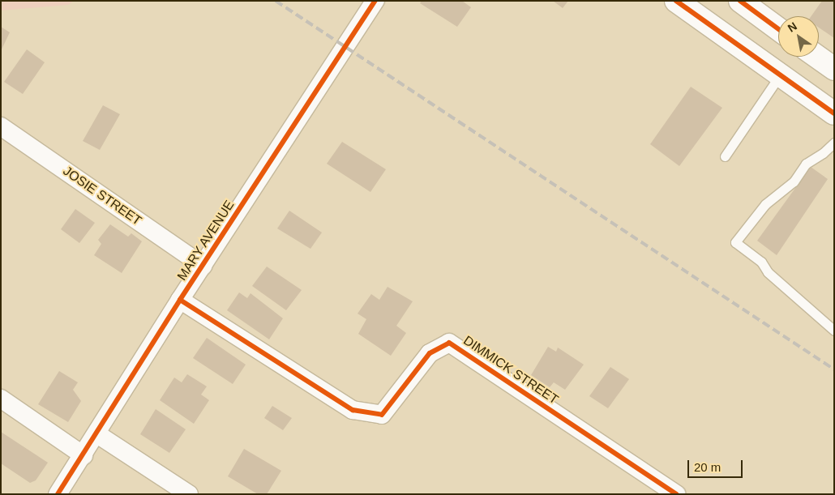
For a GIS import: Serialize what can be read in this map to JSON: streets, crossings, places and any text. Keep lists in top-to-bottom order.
{
  "streets": {
    "street": ["JOSIE STREET", "MARY AVENUE", "DIMMICK STREET"]
  },
  "crossings": [
    ["JOSIE STREET", "MARY AVENUE"],
    ["MARY AVENUE", "DIMMICK STREET"]
  ],
  "scale_bar": "20 m",
  "north": "top left"
}
